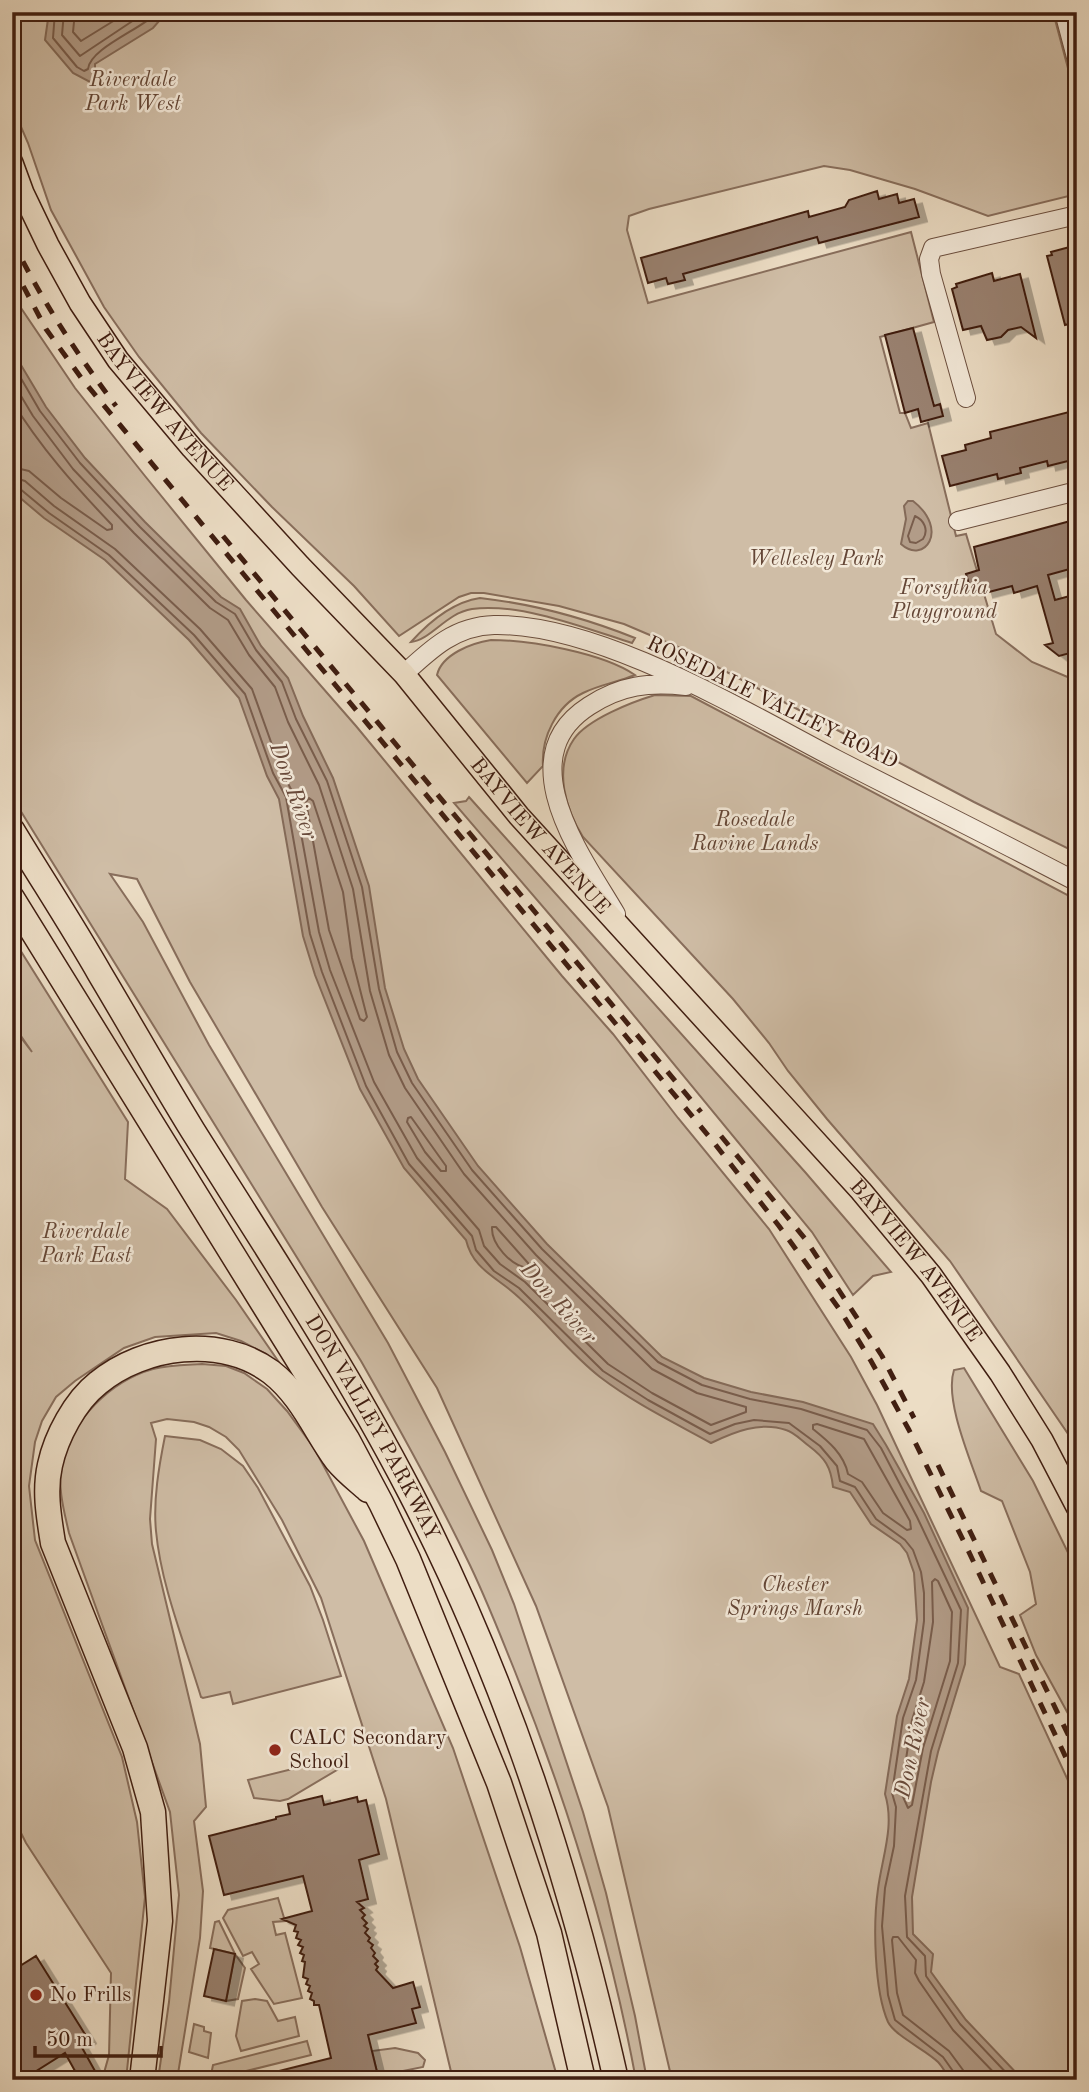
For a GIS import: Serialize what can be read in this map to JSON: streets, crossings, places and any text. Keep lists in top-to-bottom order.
{
  "streets": {
    "highway": ["DON VALLEY PARKWAY"],
    "main road": ["BAYVIEW AVENUE"],
    "street": ["ROSEDALE VALLEY ROAD"]
  },
  "crossings": [
    ["BAYVIEW AVENUE", "ROSEDALE VALLEY ROAD"]
  ],
  "water": ["Don River"],
  "parks": [
    "Riverdale Park West",
    "Wellesley Park",
    "Forsythia Playground",
    "Rosedale Ravine Lands",
    "Riverdale Park East",
    "Chester Springs Marsh"
  ],
  "places": ["CALC Secondary School", "No Frills"],
  "scale_bar": "50 m"
}
